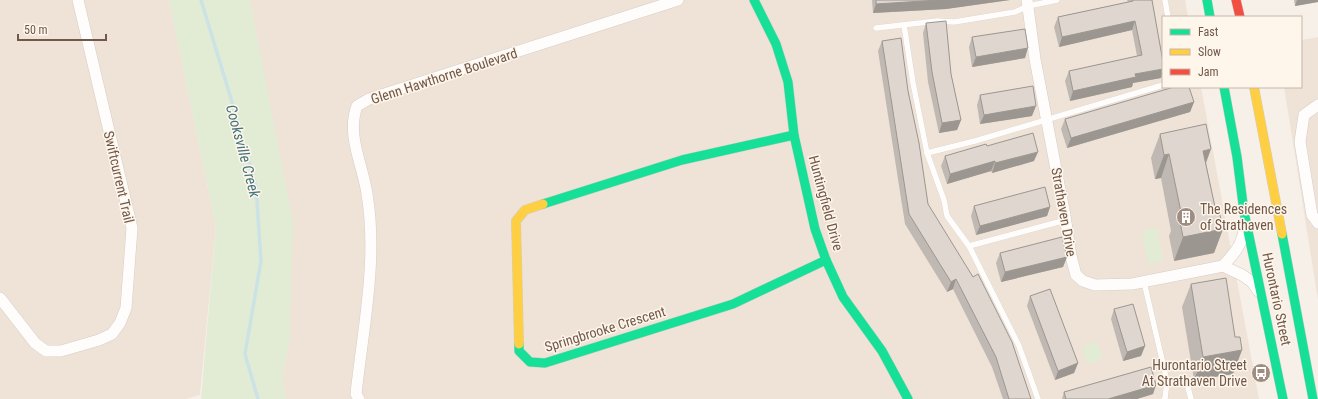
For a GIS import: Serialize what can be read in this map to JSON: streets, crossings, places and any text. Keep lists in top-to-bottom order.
{
  "streets": {
    "street": [
      "Glenn Hawthorne Boulevard",
      "Swiftcurrent Trail",
      "Huntingfield Drive",
      "Strathaven Drive",
      "Hurontario Street",
      "Springbrooke Crescent"
    ]
  },
  "crossings": [
    ["Huntingfield Drive", "Springbrooke Crescent"]
  ],
  "water": ["Cooksville Creek"],
  "places": {
    "building": ["The Residences of Strathaven"],
    "bus stop": ["Hurontario Street At Strathaven Drive"]
  },
  "legend": ["Fast", "Slow", "Jam"],
  "scale_bar": "50 m"
}
